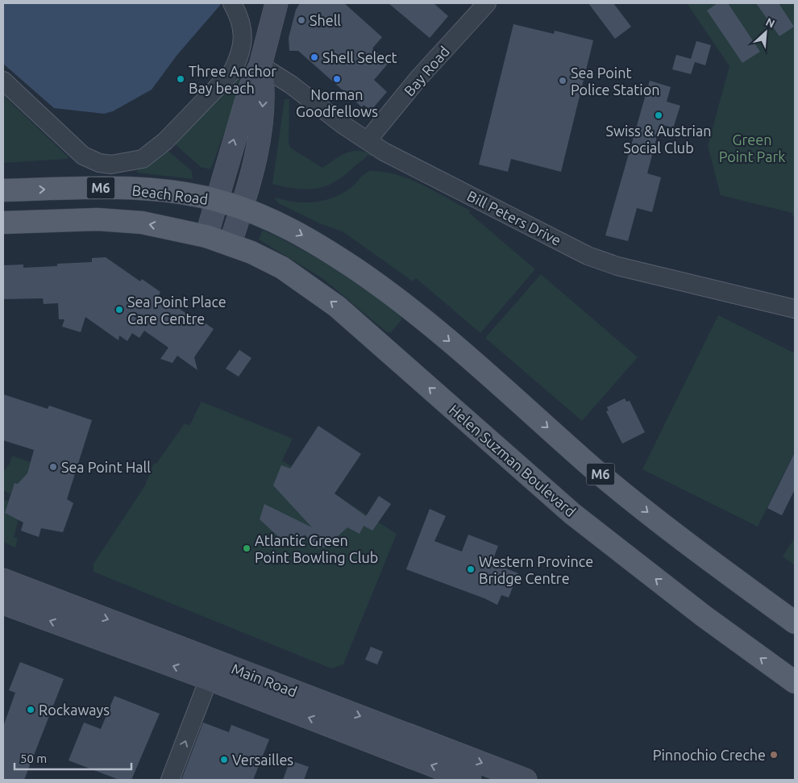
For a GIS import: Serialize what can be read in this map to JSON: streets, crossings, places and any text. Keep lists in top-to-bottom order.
{
  "streets": {
    "main road": [
      "M6",
      "Beach Road",
      "Helen Suzman Boulevard",
      "Main Road"
    ],
    "street": ["Bay Road", "Bill Peters Drive"]
  },
  "crossings": [
    ["Bay Road", "Bill Peters Drive"],
    ["M6", "Beach Road"],
    ["M6", "Helen Suzman Boulevard"],
    ["Beach Road", "Bill Peters Drive"],
    ["Beach Road", "Helen Suzman Boulevard"]
  ],
  "parks": ["Green Point Park"],
  "places": [
    "Shell",
    "Shell Select",
    "Three Anchor Bay beach",
    "Norman Goodfellows",
    "Sea Point Police Station",
    "Swiss & Austrian Social Club",
    "Sea Point Place Care Centre",
    "Sea Point Hall",
    "Atlantic Green Point Bowling Club",
    "Western Province Bridge Centre",
    "Rockaways",
    "Pinnochio Creche",
    "Versailles"
  ],
  "scale_bar": "50 m",
  "north": "top right"
}
